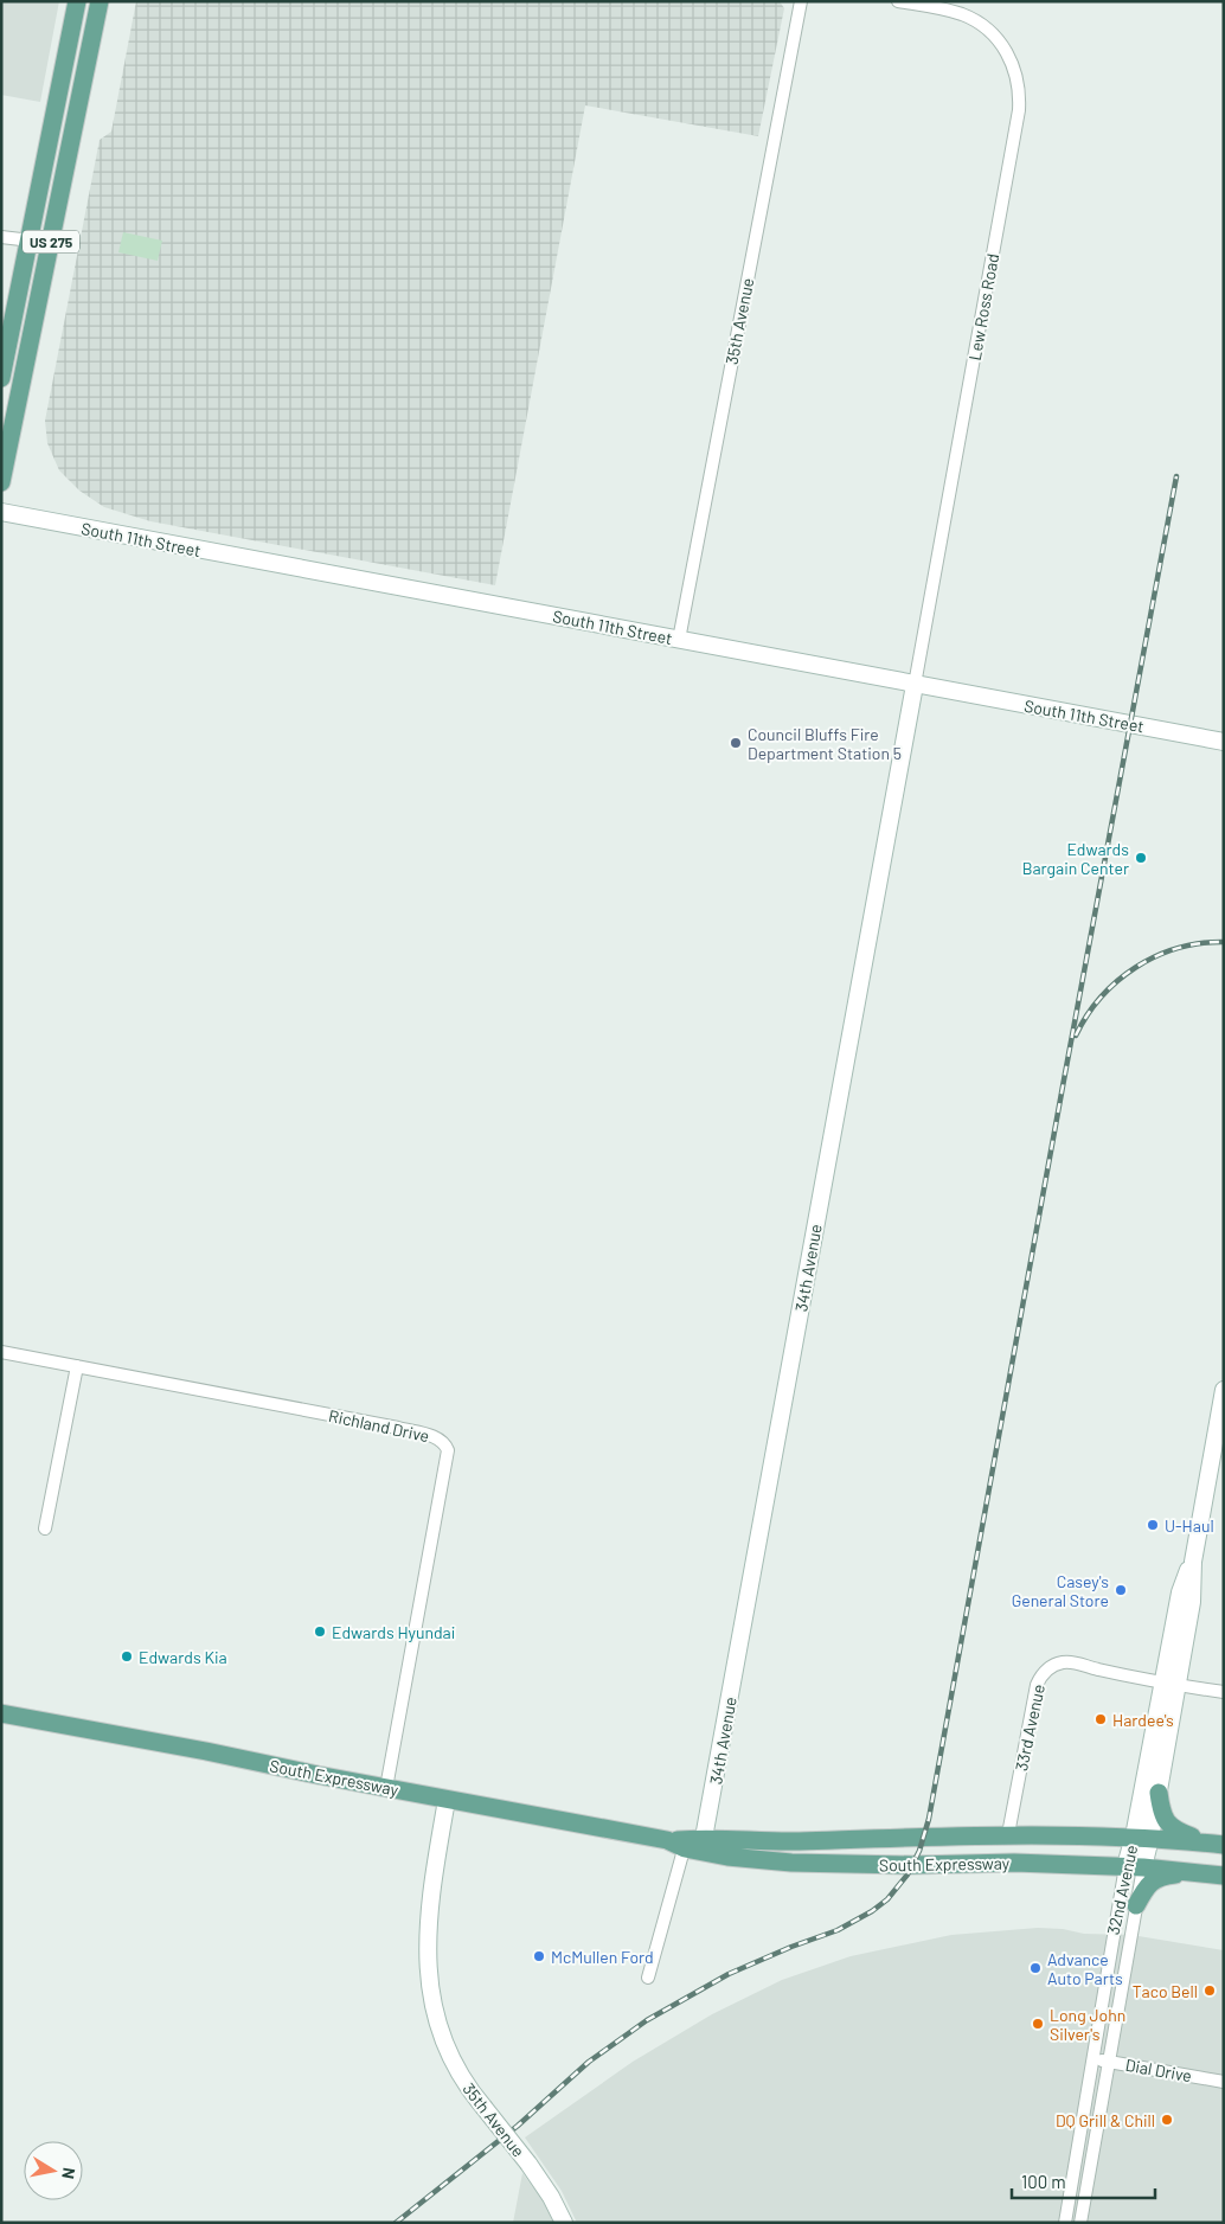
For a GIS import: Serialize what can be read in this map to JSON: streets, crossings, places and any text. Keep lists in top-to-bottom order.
{
  "streets": {
    "main road": ["US 275", "South Expressway"],
    "street": [
      "Lew Ross Road",
      "35th Avenue",
      "South 11th Street",
      "34th Avenue",
      "Richland Drive",
      "33rd Avenue",
      "32nd Avenue",
      "Dial Drive"
    ]
  },
  "crossings": [
    ["Lew Ross Road", "South 11th Street"],
    ["Lew Ross Road", "34th Avenue"],
    ["35th Avenue", "South 11th Street"],
    ["35th Avenue", "South Expressway"],
    ["South 11th Street", "34th Avenue"],
    ["34th Avenue", "South Expressway"],
    ["Richland Drive", "South Expressway"],
    ["33rd Avenue", "South Expressway"],
    ["33rd Avenue", "32nd Avenue"],
    ["South Expressway", "32nd Avenue"],
    ["32nd Avenue", "Dial Drive"]
  ],
  "places": [
    "Council Bluffs Fire Department Station 5",
    "Edwards Bargain Center",
    "U-Haul",
    "Casey's General Store",
    "Edwards Hyundai",
    "Edwards Kia",
    "Hardee's",
    "McMullen Ford",
    "Advance Auto Parts",
    "Taco Bell",
    "Long John Silver's",
    "DQ Grill & Chill"
  ],
  "scale_bar": "100 m",
  "north": "right"
}
